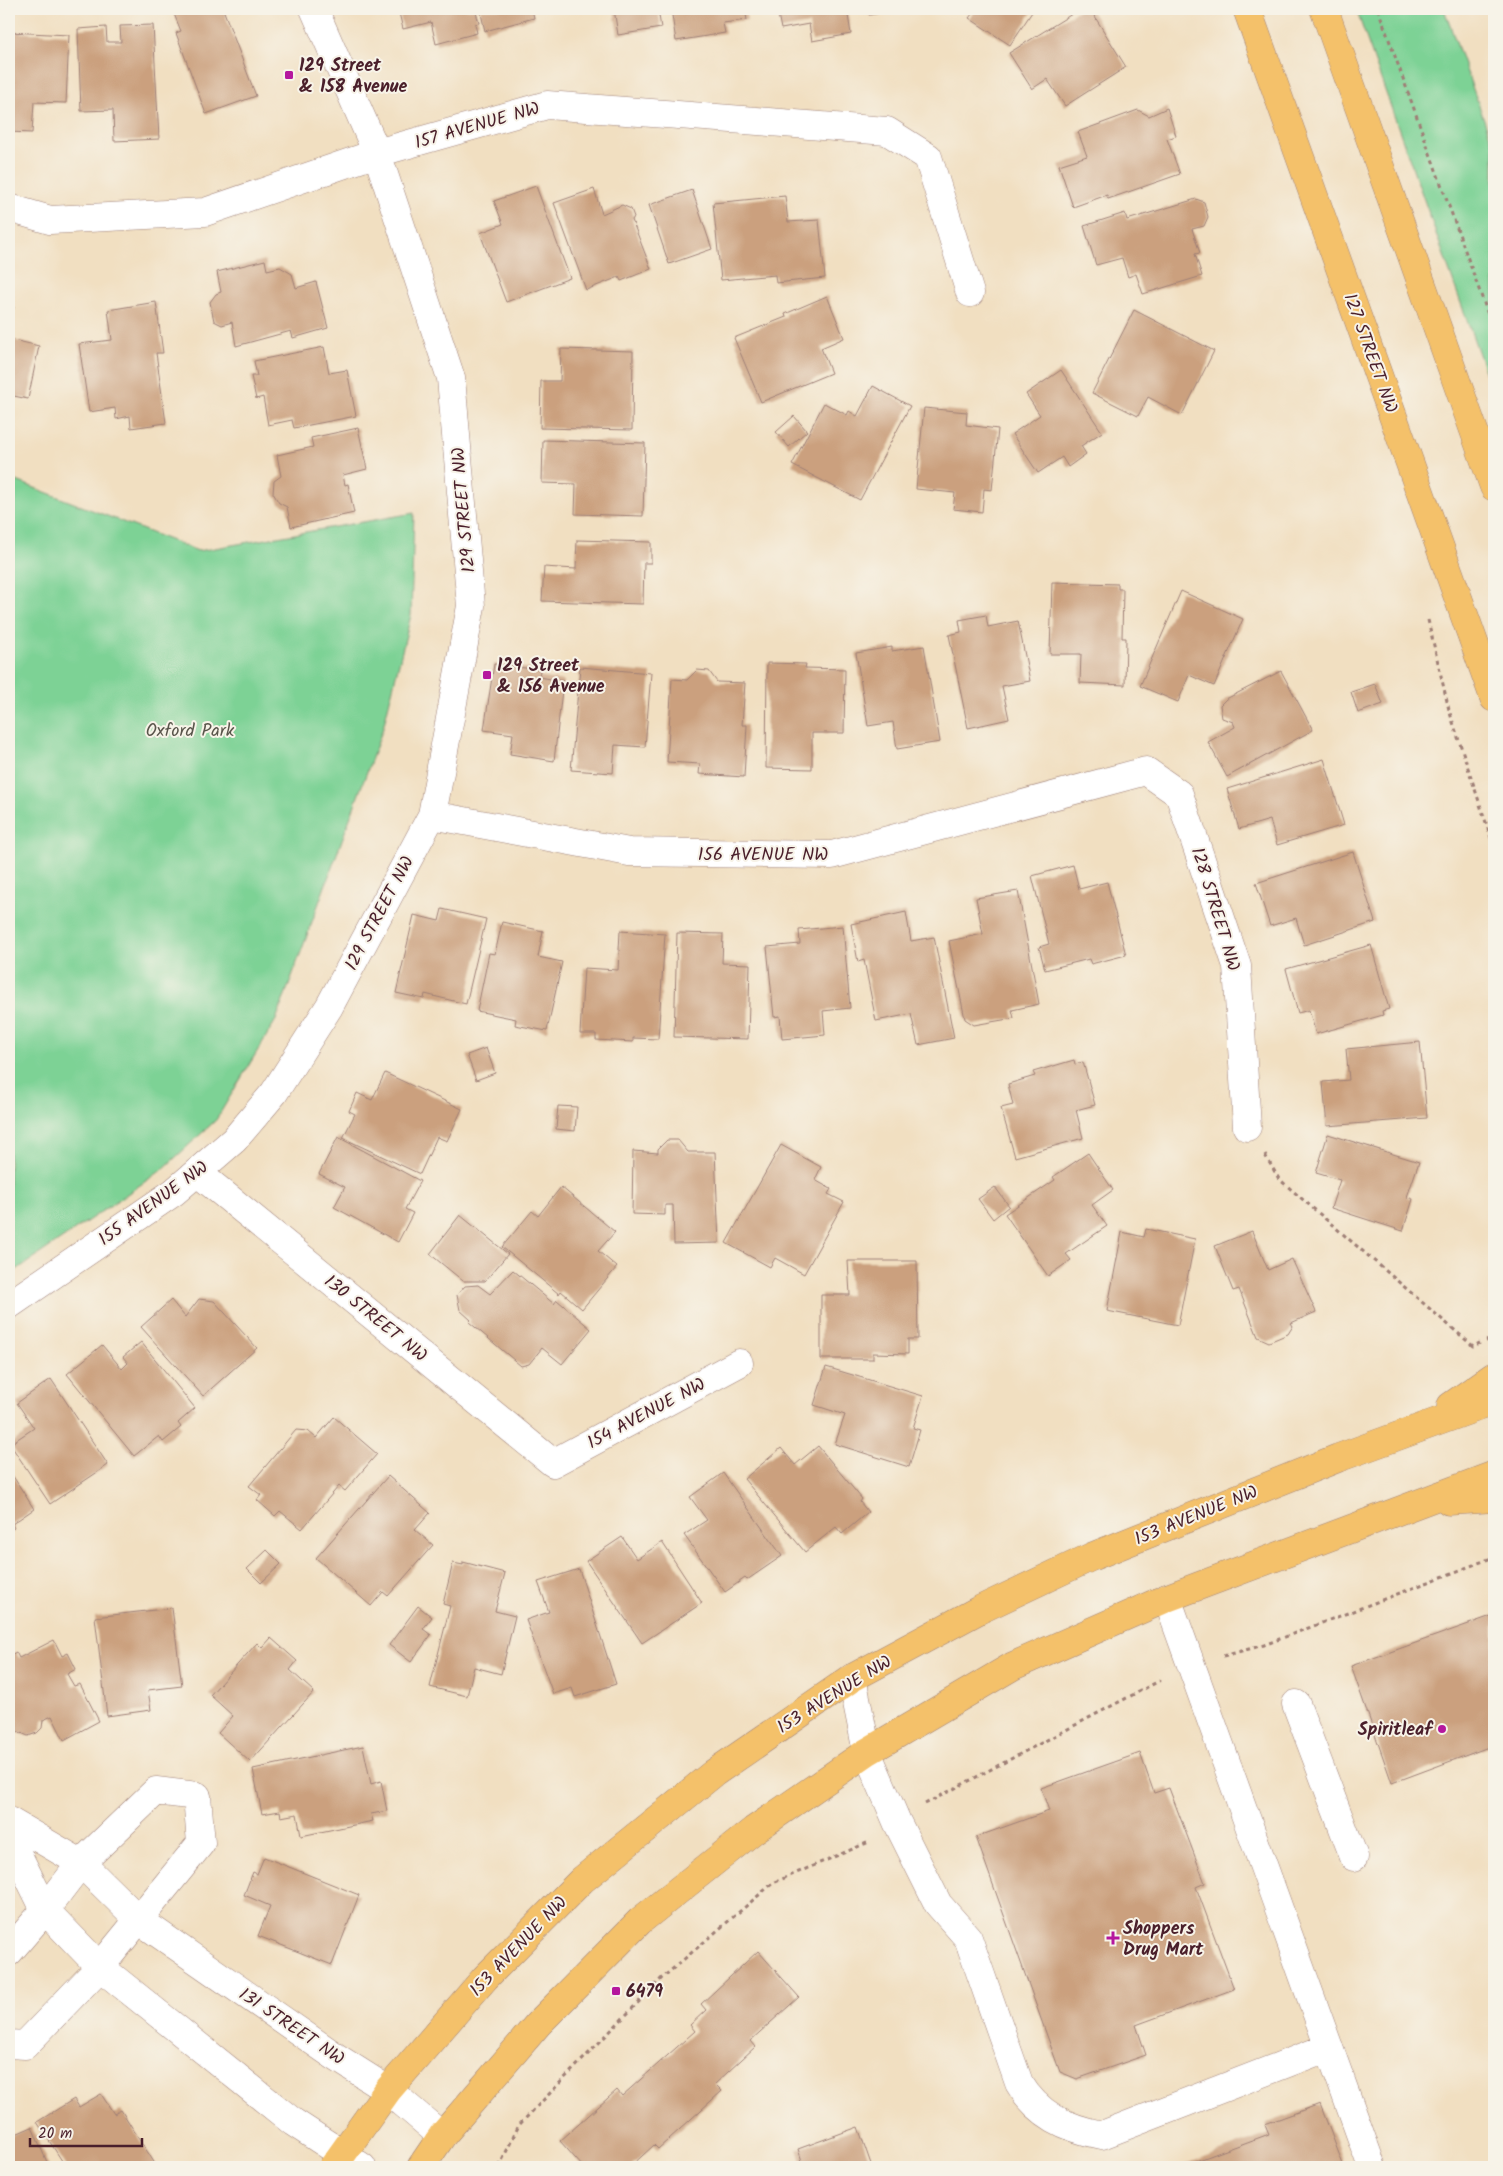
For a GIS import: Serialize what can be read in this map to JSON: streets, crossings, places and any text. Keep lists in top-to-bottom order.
{
  "streets": {
    "main road": ["127 STREET NW", "153 AVENUE NW"],
    "street": [
      "157 AVENUE NW",
      "129 STREET NW",
      "156 AVENUE NW",
      "128 STREET NW",
      "155 AVENUE NW",
      "130 STREET NW",
      "154 AVENUE NW",
      "131 STREET NW"
    ]
  },
  "crossings": [
    ["157 AVENUE NW", "129 STREET NW"],
    ["129 STREET NW", "156 AVENUE NW"],
    ["129 STREET NW", "155 AVENUE NW"],
    ["156 AVENUE NW", "128 STREET NW"],
    ["155 AVENUE NW", "130 STREET NW"],
    ["130 STREET NW", "154 AVENUE NW"],
    ["153 AVENUE NW", "131 STREET NW"]
  ],
  "parks": ["Oxford Park"],
  "places": {
    "transit": ["129 Street & 158 Avenue", "129 Street & 156 Avenue", "6479"],
    "other": ["Spiritleaf"],
    "health": ["Shoppers Drug Mart"]
  },
  "scale_bar": "20 m"
}
